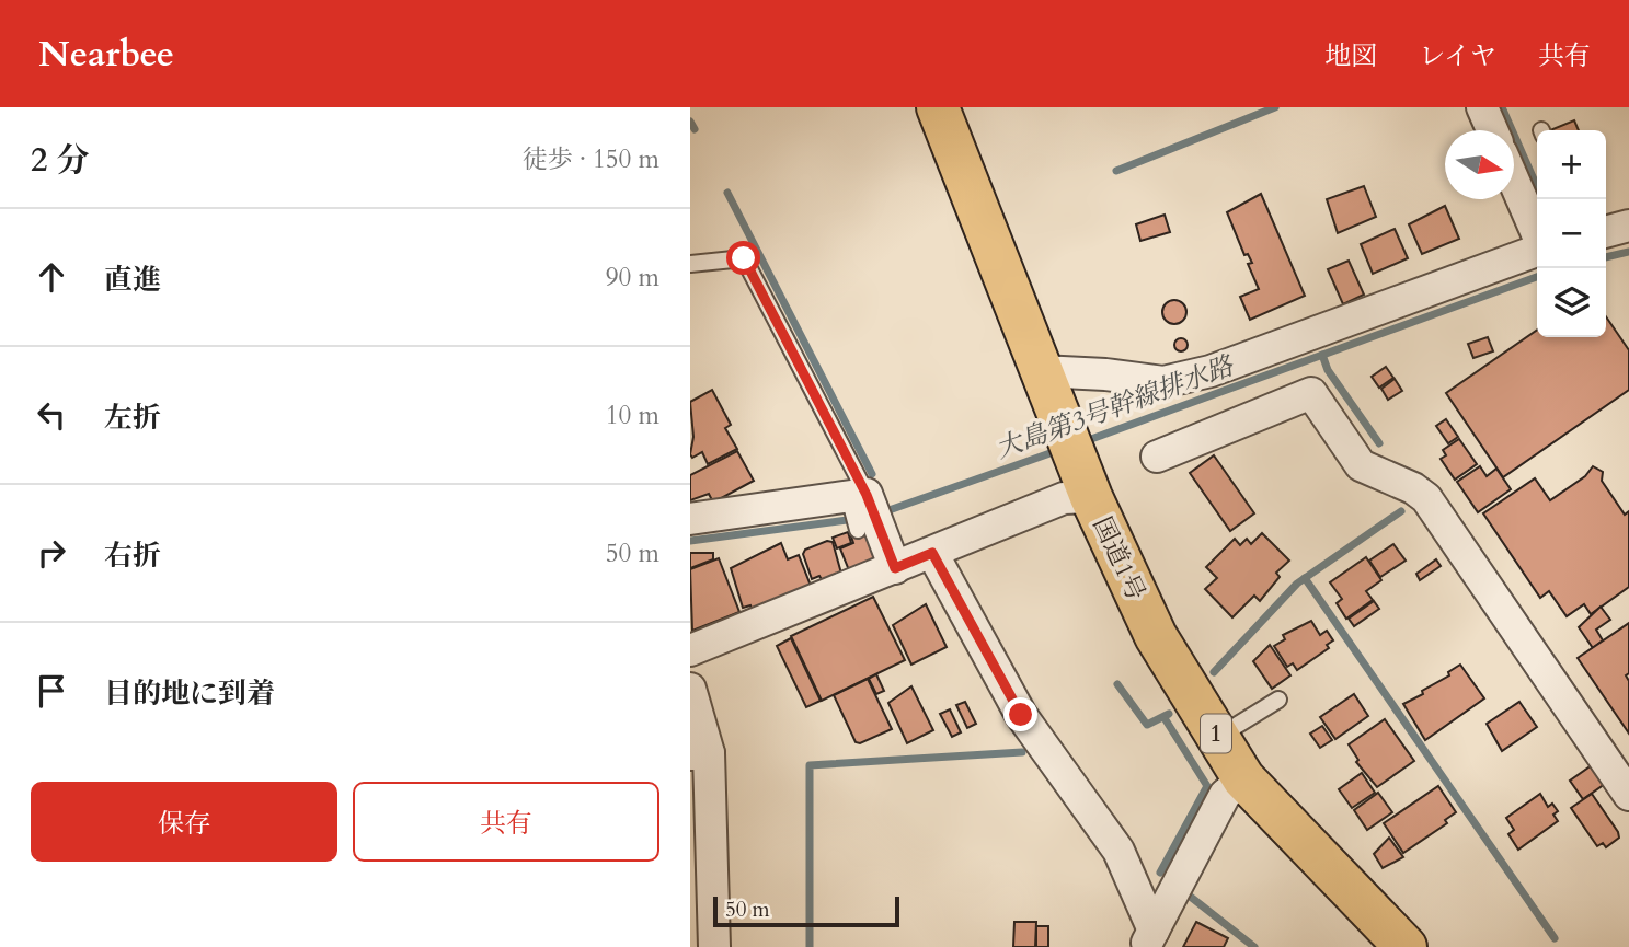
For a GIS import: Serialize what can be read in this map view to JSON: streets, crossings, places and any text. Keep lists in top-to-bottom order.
{
  "streets": {
    "highway": ["国道1号", "1"]
  },
  "water": ["大島第3号幹線排水路"],
  "scale_bar": "50 m",
  "north": "right",
  "page": {
    "header": "Nearbee",
    "nav": ["地図", "レイヤ", "共有"],
    "heading": ["2 分", "徒歩 · 150 m"],
    "map_buttons": ["+", "−"],
    "list": [
      ["直進", "90 m"],
      ["左折", "10 m"],
      ["右折", "50 m"],
      "目的地に到着"
    ],
    "buttons": ["保存", "共有"],
    "scale": "50 m"
  }
}
